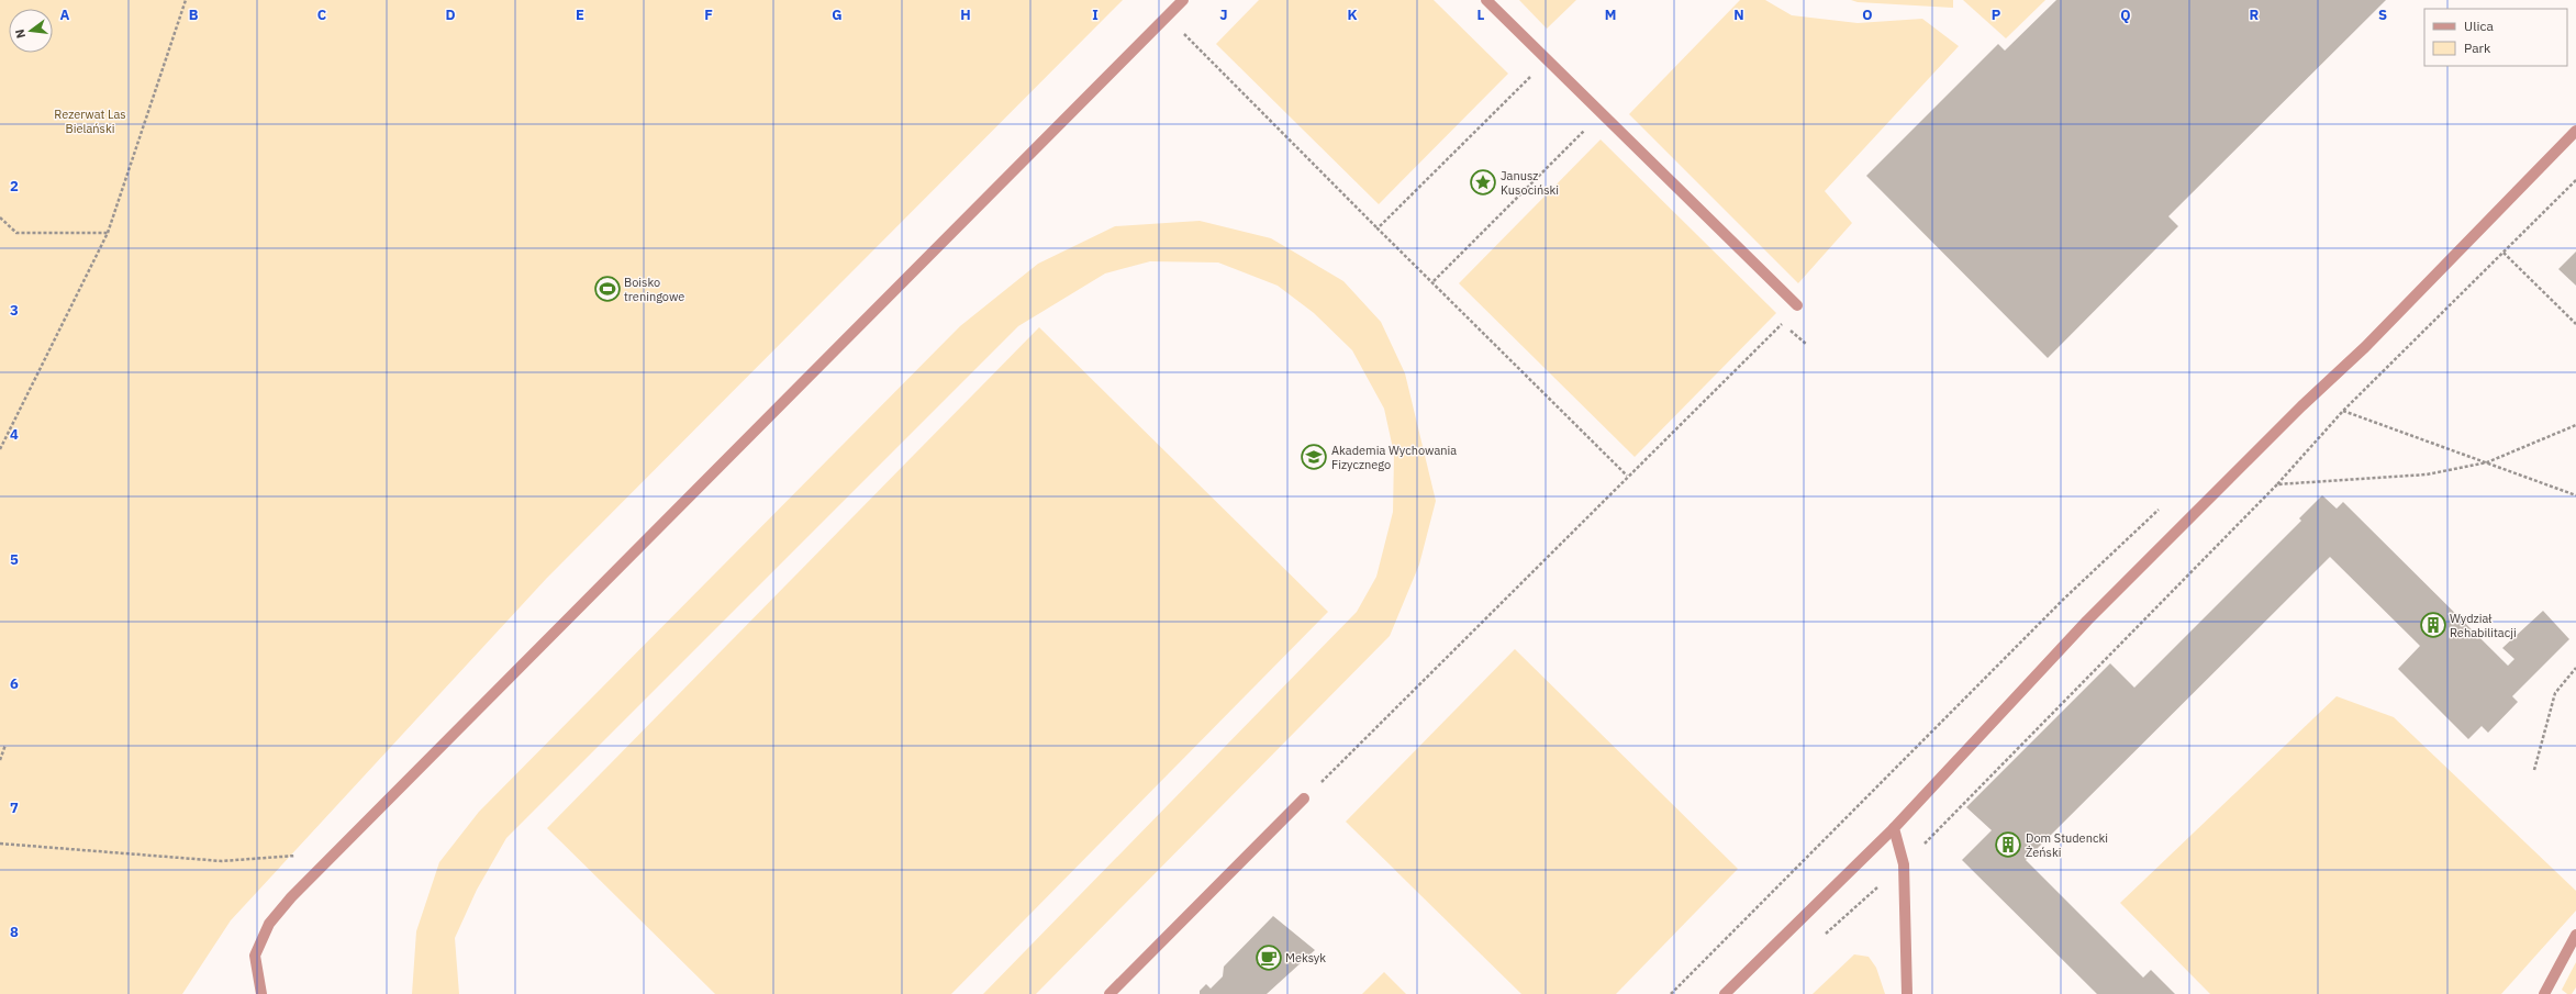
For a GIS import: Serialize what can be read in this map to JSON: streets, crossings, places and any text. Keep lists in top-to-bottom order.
{
  "parks": ["Rezerwat Las Bielański"],
  "places": {
    "place": ["Janusz Kusociński"],
    "sports": ["Boisko treningowe"],
    "school or university": ["Akademia Wychowania Fizycznego"],
    "building": ["Wydział Rehabilitacji", "Dom Studencki Żeński"],
    "cafe": ["Meksyk"]
  },
  "legend": ["Ulica", "Park"],
  "north": "left",
  "grid": {
    "columns": [
      "A",
      "B",
      "C",
      "D",
      "E",
      "F",
      "G",
      "H",
      "I",
      "J",
      "K",
      "L",
      "M",
      "N",
      "O",
      "P",
      "Q",
      "R",
      "S"
    ],
    "rows": [
      "2",
      "3",
      "4",
      "5",
      "6",
      "7",
      "8"
    ]
  }
}
